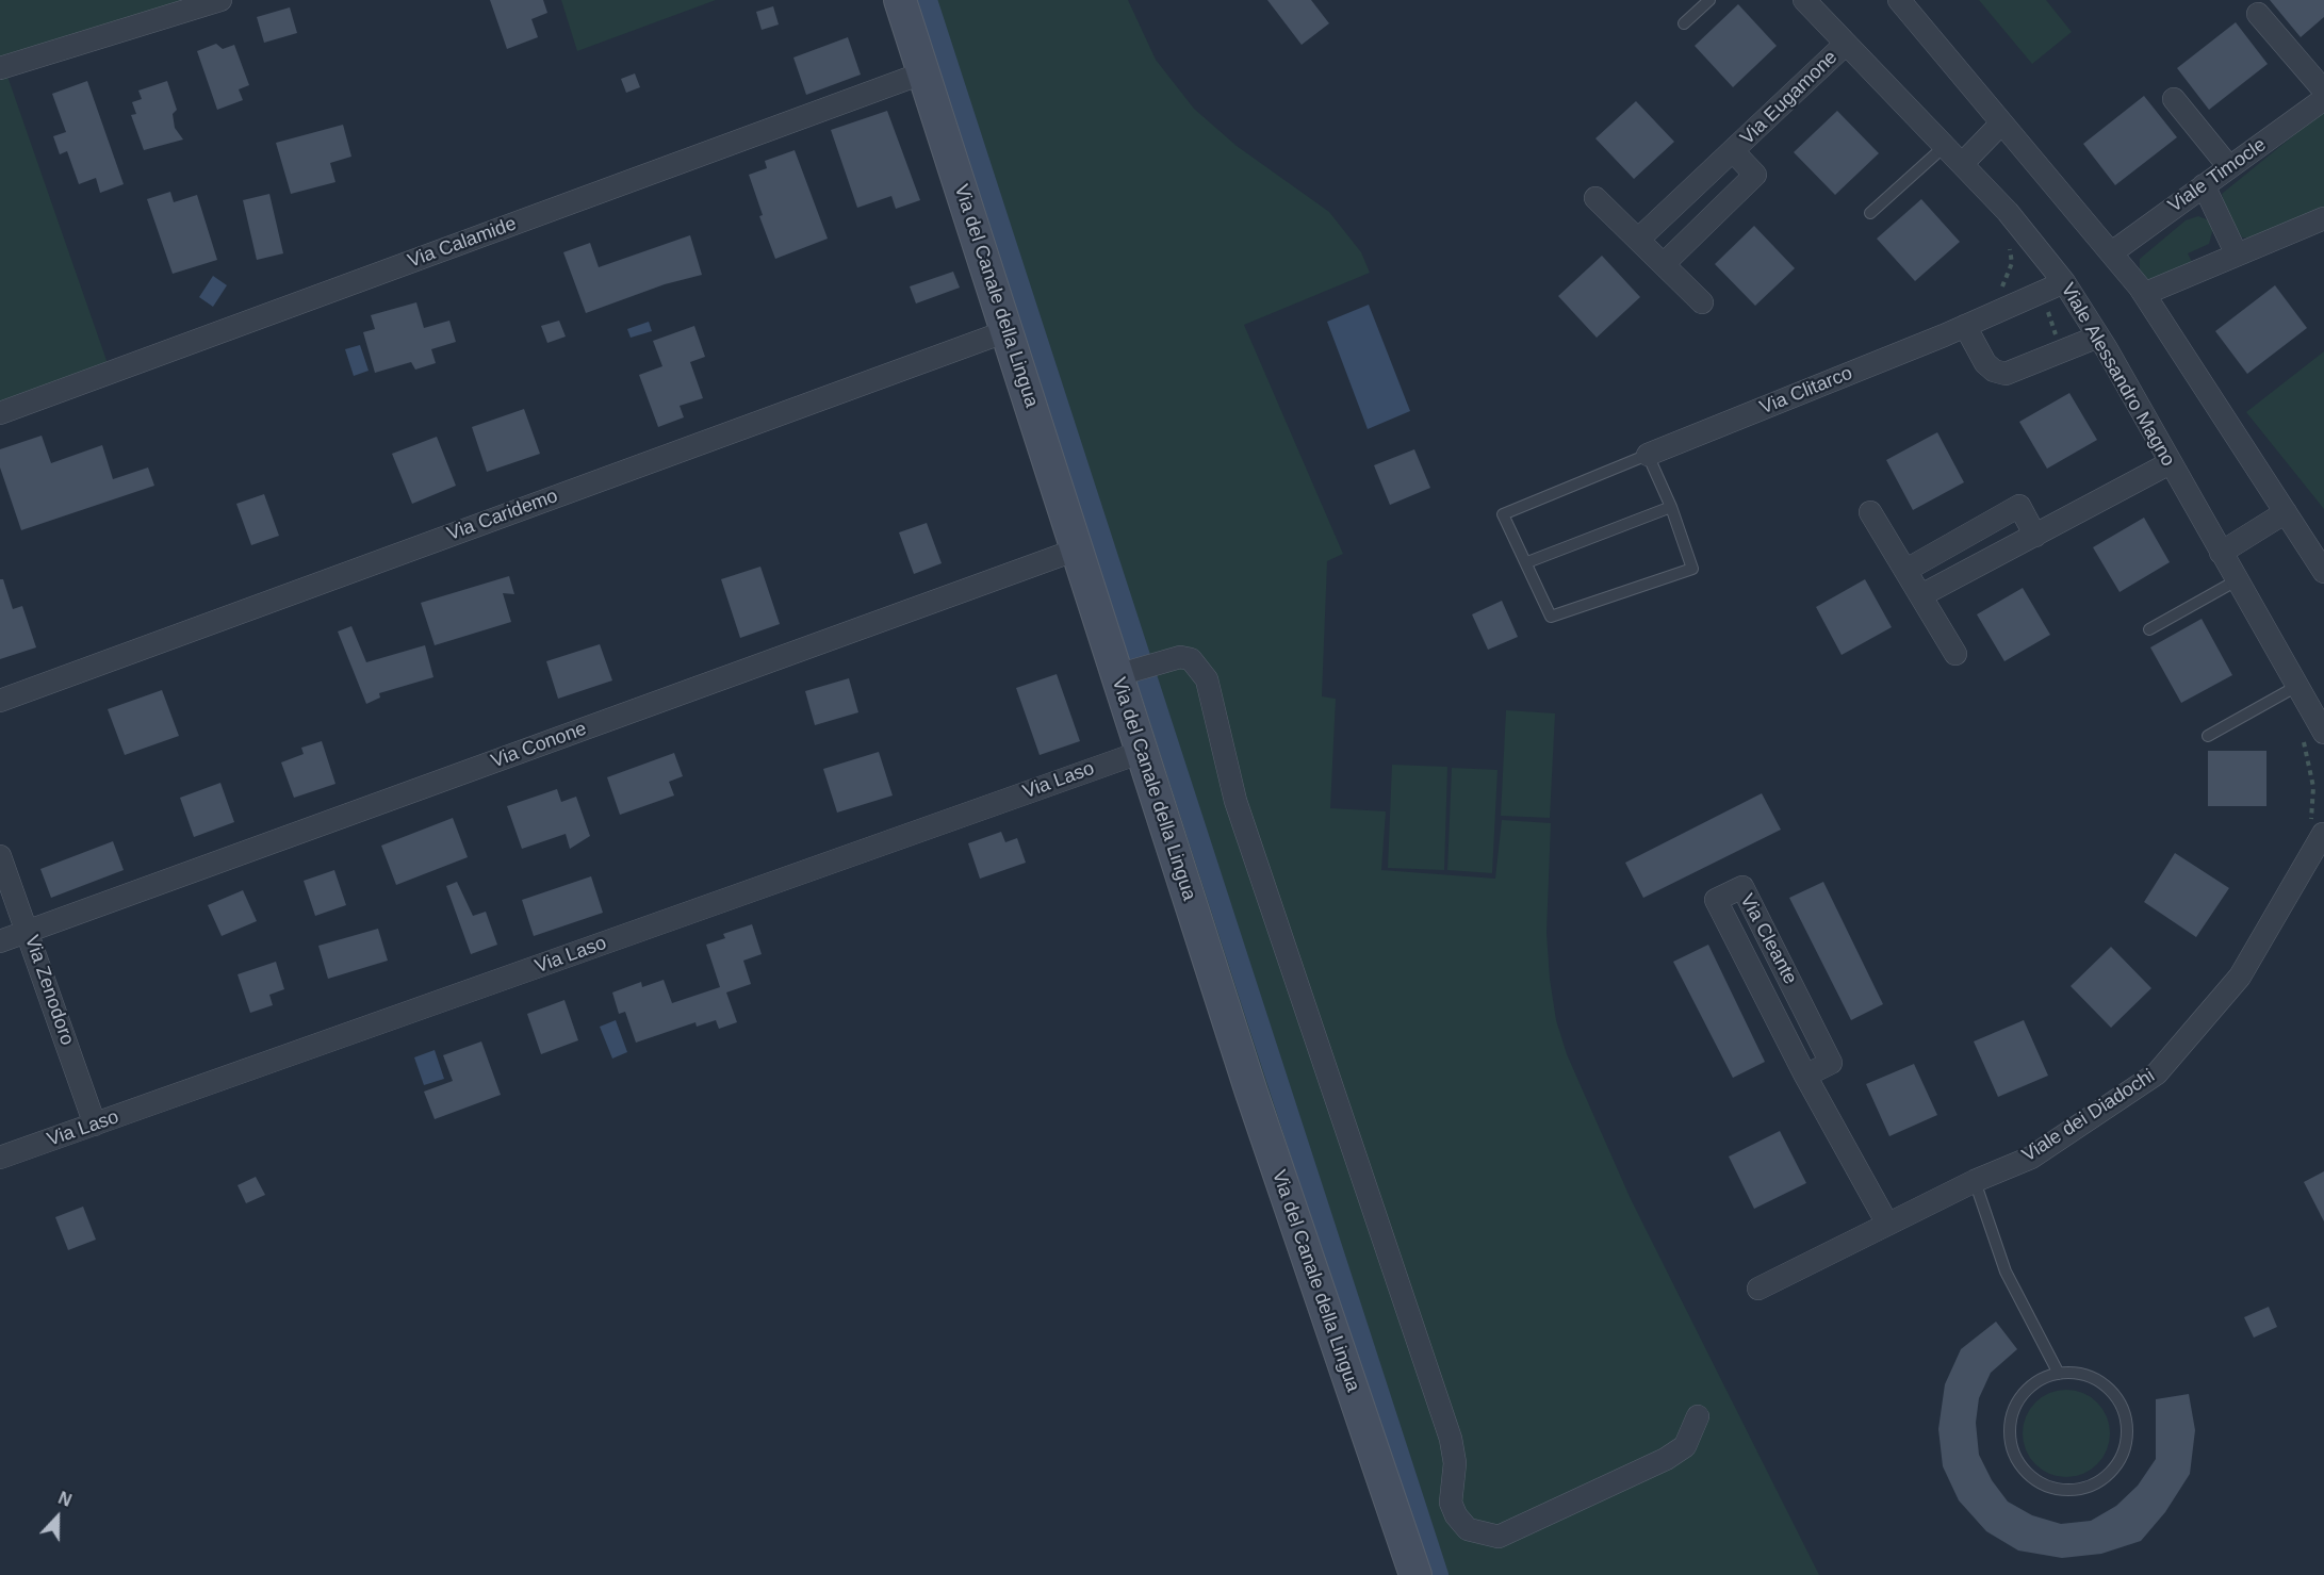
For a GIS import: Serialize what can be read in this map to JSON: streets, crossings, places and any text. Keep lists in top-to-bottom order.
{
  "streets": {
    "street": [
      "Via Eugamone",
      "Viale Timocle",
      "Via Calamide",
      "Via del Canale della Lingua",
      "Viale Alessandro Magno",
      "Via Clitarco",
      "Via Caridemo",
      "Via Conone",
      "Via Laso",
      "Via Cleante",
      "Via Zenodoro",
      "Viale dei Diadochi"
    ]
  },
  "crossings": [
    ["Via Eugamone", "Viale Alessandro Magno"],
    ["Via Calamide", "Via del Canale della Lingua"],
    ["Via del Canale della Lingua", "Via Caridemo"],
    ["Via del Canale della Lingua", "Via Conone"],
    ["Via del Canale della Lingua", "Via Laso"],
    ["Viale Alessandro Magno", "Via Clitarco"],
    ["Via Conone", "Via Zenodoro"],
    ["Via Laso", "Via Zenodoro"],
    ["Via Cleante", "Viale dei Diadochi"]
  ],
  "north": "top"
}
